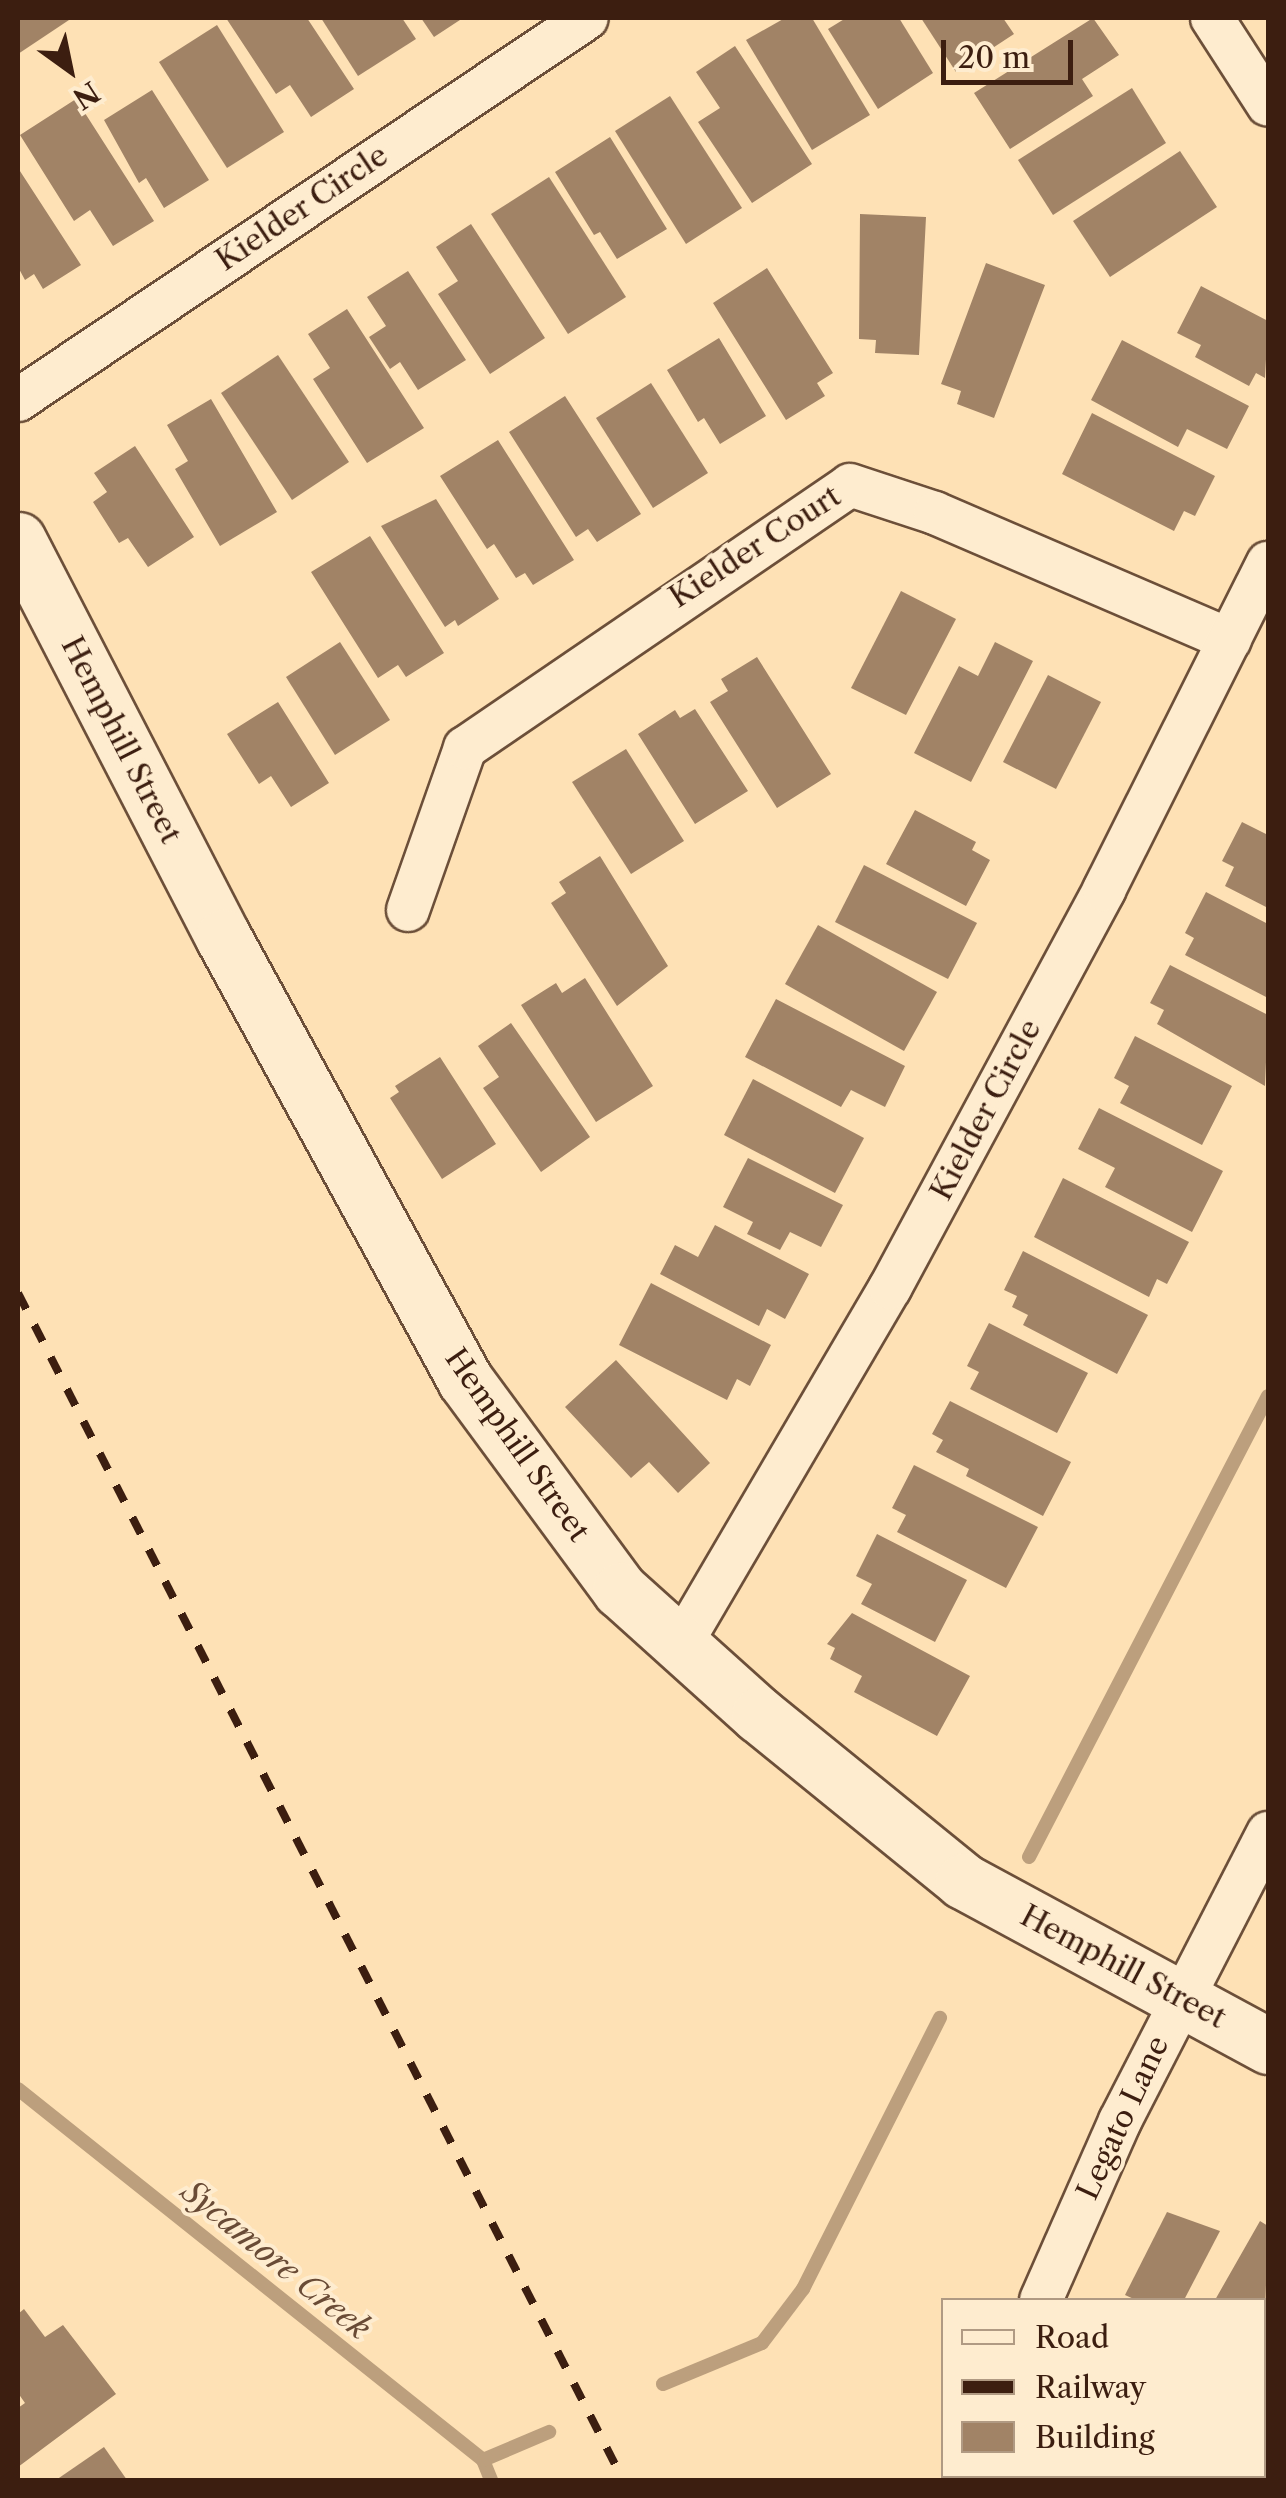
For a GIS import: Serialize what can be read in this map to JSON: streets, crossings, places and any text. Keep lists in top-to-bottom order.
{
  "streets": {
    "street": [
      "Kielder Circle",
      "Kielder Court",
      "Hemphill Street",
      "Legato Lane"
    ]
  },
  "crossings": [
    ["Kielder Circle", "Kielder Court"],
    ["Kielder Circle", "Hemphill Street"],
    ["Hemphill Street", "Legato Lane"]
  ],
  "water": ["Sycamore Creek"],
  "legend": ["Road", "Railway", "Building"],
  "scale_bar": "20 m",
  "north": "bottom right"
}
